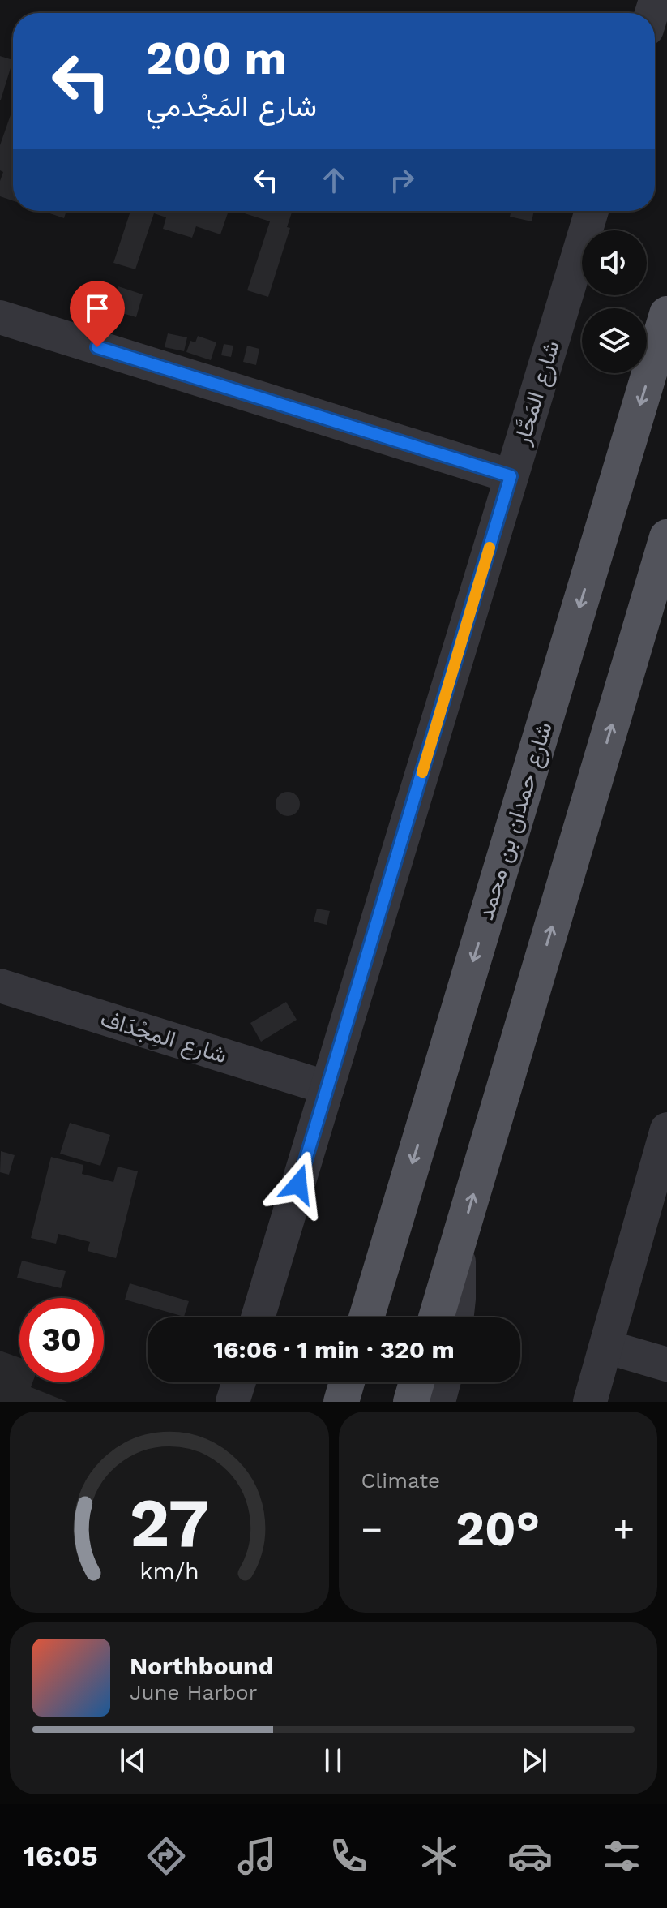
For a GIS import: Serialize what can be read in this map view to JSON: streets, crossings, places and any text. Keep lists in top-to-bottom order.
{
  "streets": {
    "main road": ["شارع حمدان بن محمد"],
    "street": ["شارع المَحَّار", "شارع المِجْدَاف"]
  },
  "crossings": [
    ["شارع المَحَّار", "شارع المِجْدَاف"]
  ],
  "page": {
    "turn": ["200 m", "شارع المَجْدمي"],
    "limit": "30",
    "trip": "16:06 · 1 min · 320 m",
    "tile": "Climate",
    "heat": ["−", "20°", "+"],
    "song": ["Northbound", "June Harbor"],
    "tabs": "16:05",
    "gauge": ["27", "km/h"]
  }
}
